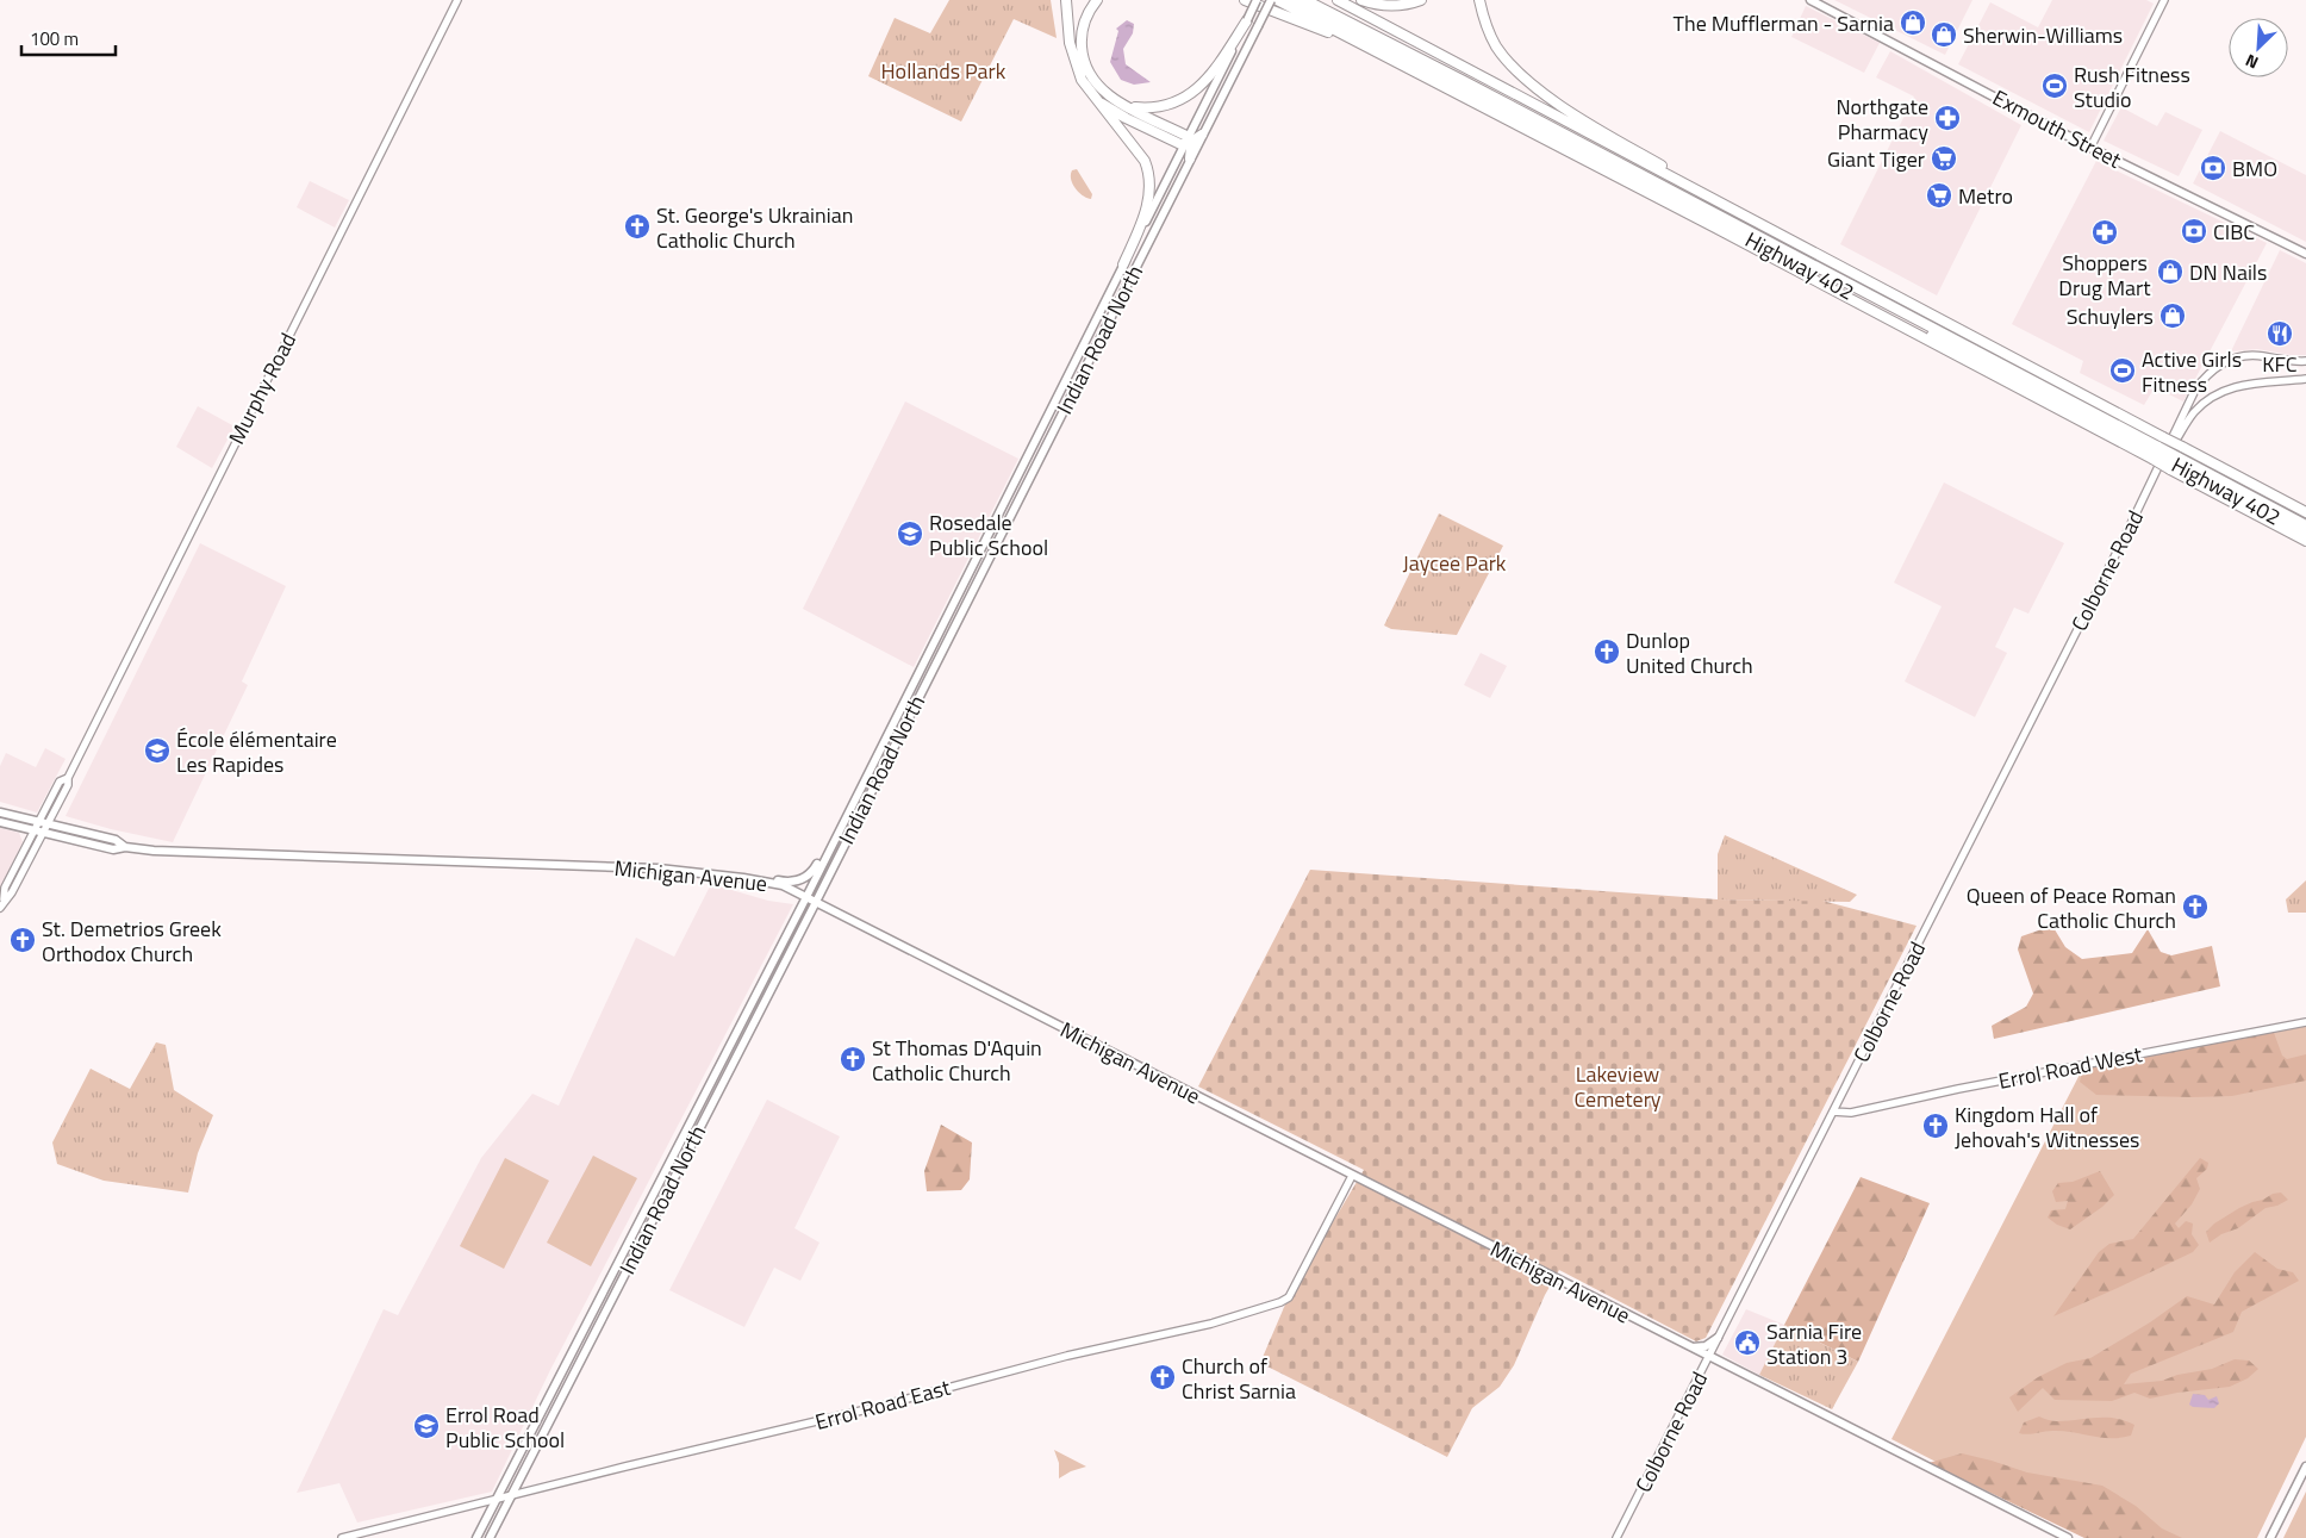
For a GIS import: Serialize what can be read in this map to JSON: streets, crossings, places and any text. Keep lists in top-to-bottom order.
{
  "streets": {
    "highway": ["Highway 402"],
    "main road": ["Exmouth Street", "Indian Road North", "Michigan Avenue"],
    "street": [
      "Murphy Road",
      "Colborne Road",
      "Errol Road West",
      "Errol Road East"
    ]
  },
  "crossings": [
    ["Highway 402", "Colborne Road"],
    ["Indian Road North", "Michigan Avenue"],
    ["Indian Road North", "Errol Road East"],
    ["Murphy Road", "Michigan Avenue"],
    ["Colborne Road", "Michigan Avenue"],
    ["Colborne Road", "Errol Road West"],
    ["Michigan Avenue", "Errol Road East"]
  ],
  "parks": ["Hollands Park", "Jaycee Park", "Lakeview Cemetery"],
  "places": {
    "shop": [
      "The Mufflerman - Sarnia",
      "Sherwin-Williams",
      "DN Nails",
      "Schuylers"
    ],
    "sports": ["Rush Fitness Studio", "Active Girls Fitness"],
    "pharmacy": ["Northgate Pharmacy", "Shoppers Drug Mart"],
    "supermarket": ["Giant Tiger", "Metro"],
    "bank": ["BMO", "CIBC"],
    "church": [
      "St. George's Ukrainian Catholic Church",
      "Dunlop United Church",
      "Queen of Peace Roman Catholic Church",
      "St. Demetrios Greek Orthodox Church",
      "St Thomas D'Aquin Catholic Church",
      "Kingdom Hall of Jehovah's Witnesses",
      "Church of Christ Sarnia"
    ],
    "restaurant": ["KFC"],
    "school or university": ["Rosedale Public School", "École élémentaire Les Rapides", "Errol Road Public School"],
    "public building": ["Sarnia Fire Station 3"]
  },
  "scale_bar": "100 m",
  "north": "bottom left"
}
